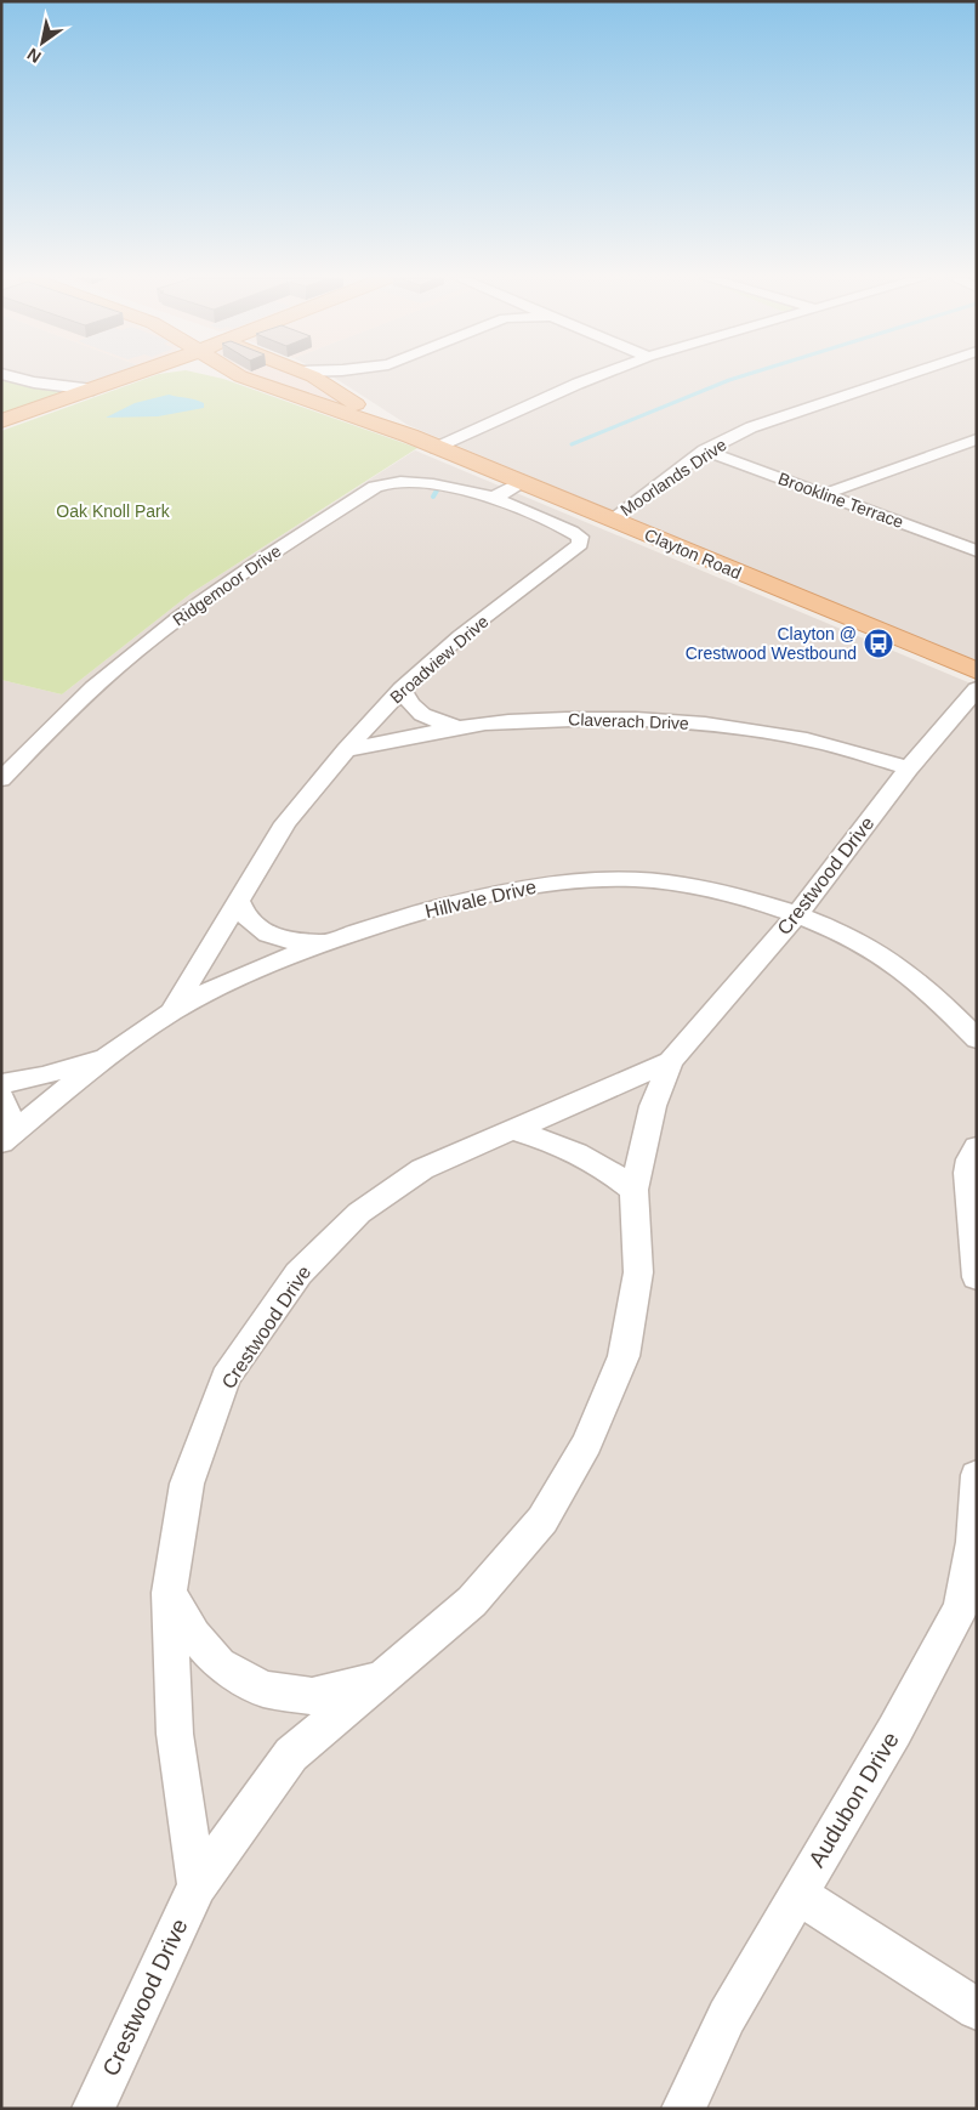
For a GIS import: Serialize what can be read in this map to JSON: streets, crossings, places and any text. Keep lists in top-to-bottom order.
{
  "streets": {
    "main road": ["Clayton Road"],
    "street": [
      "Moorlands Drive",
      "Brookline Terrace",
      "Ridgemoor Drive",
      "Broadview Drive",
      "Claverach Drive",
      "Crestwood Drive",
      "Hillvale Drive",
      "Audubon Drive"
    ]
  },
  "crossings": [
    ["Moorlands Drive", "Brookline Terrace"],
    ["Moorlands Drive", "Clayton Road"],
    ["Ridgemoor Drive", "Broadview Drive"],
    ["Broadview Drive", "Claverach Drive"],
    ["Broadview Drive", "Hillvale Drive"],
    ["Claverach Drive", "Crestwood Drive"],
    ["Crestwood Drive", "Hillvale Drive"]
  ],
  "parks": ["Oak Knoll Park"],
  "places": {
    "bus stop": ["Clayton @ Crestwood Westbound"]
  },
  "north": "bottom left"
}
